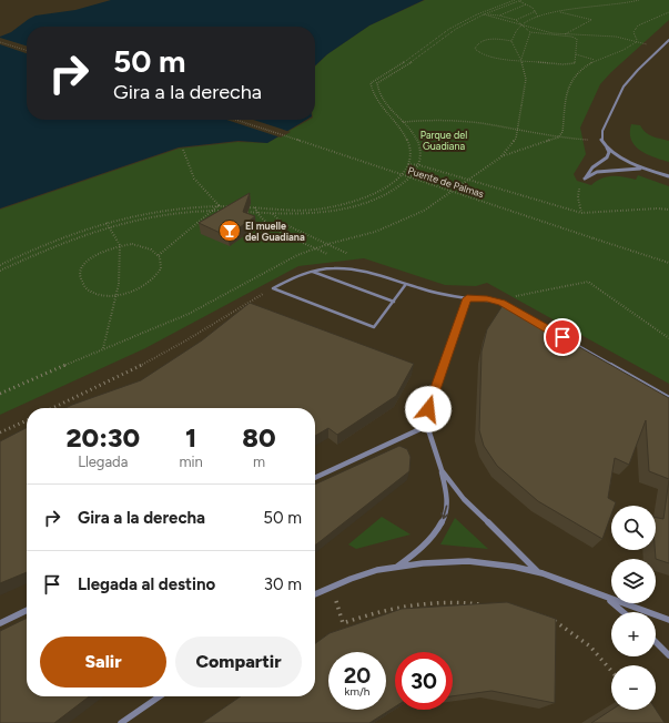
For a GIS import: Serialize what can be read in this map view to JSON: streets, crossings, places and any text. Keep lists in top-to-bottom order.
{
  "streets": {
    "path": ["Puente de Palmas"]
  },
  "parks": ["Parque del Guadiana"],
  "places": {
    "bar": ["El muelle del Guadiana"]
  },
  "page": {
    "turn": ["50 m", "Gira a la derecha"],
    "eta": [
      "20:30",
      "Llegada",
      "1",
      "min",
      "80",
      "m"
    ],
    "list": [
      {
        "name": "Gira a la derecha",
        "value": "50 m"
      },
      {
        "name": "Llegada al destino",
        "value": "30 m"
      }
    ],
    "map_buttons": ["+", "−"],
    "buttons": ["Salir", "Compartir"],
    "speed": "20 km/h",
    "limit": "30"
  }
}
